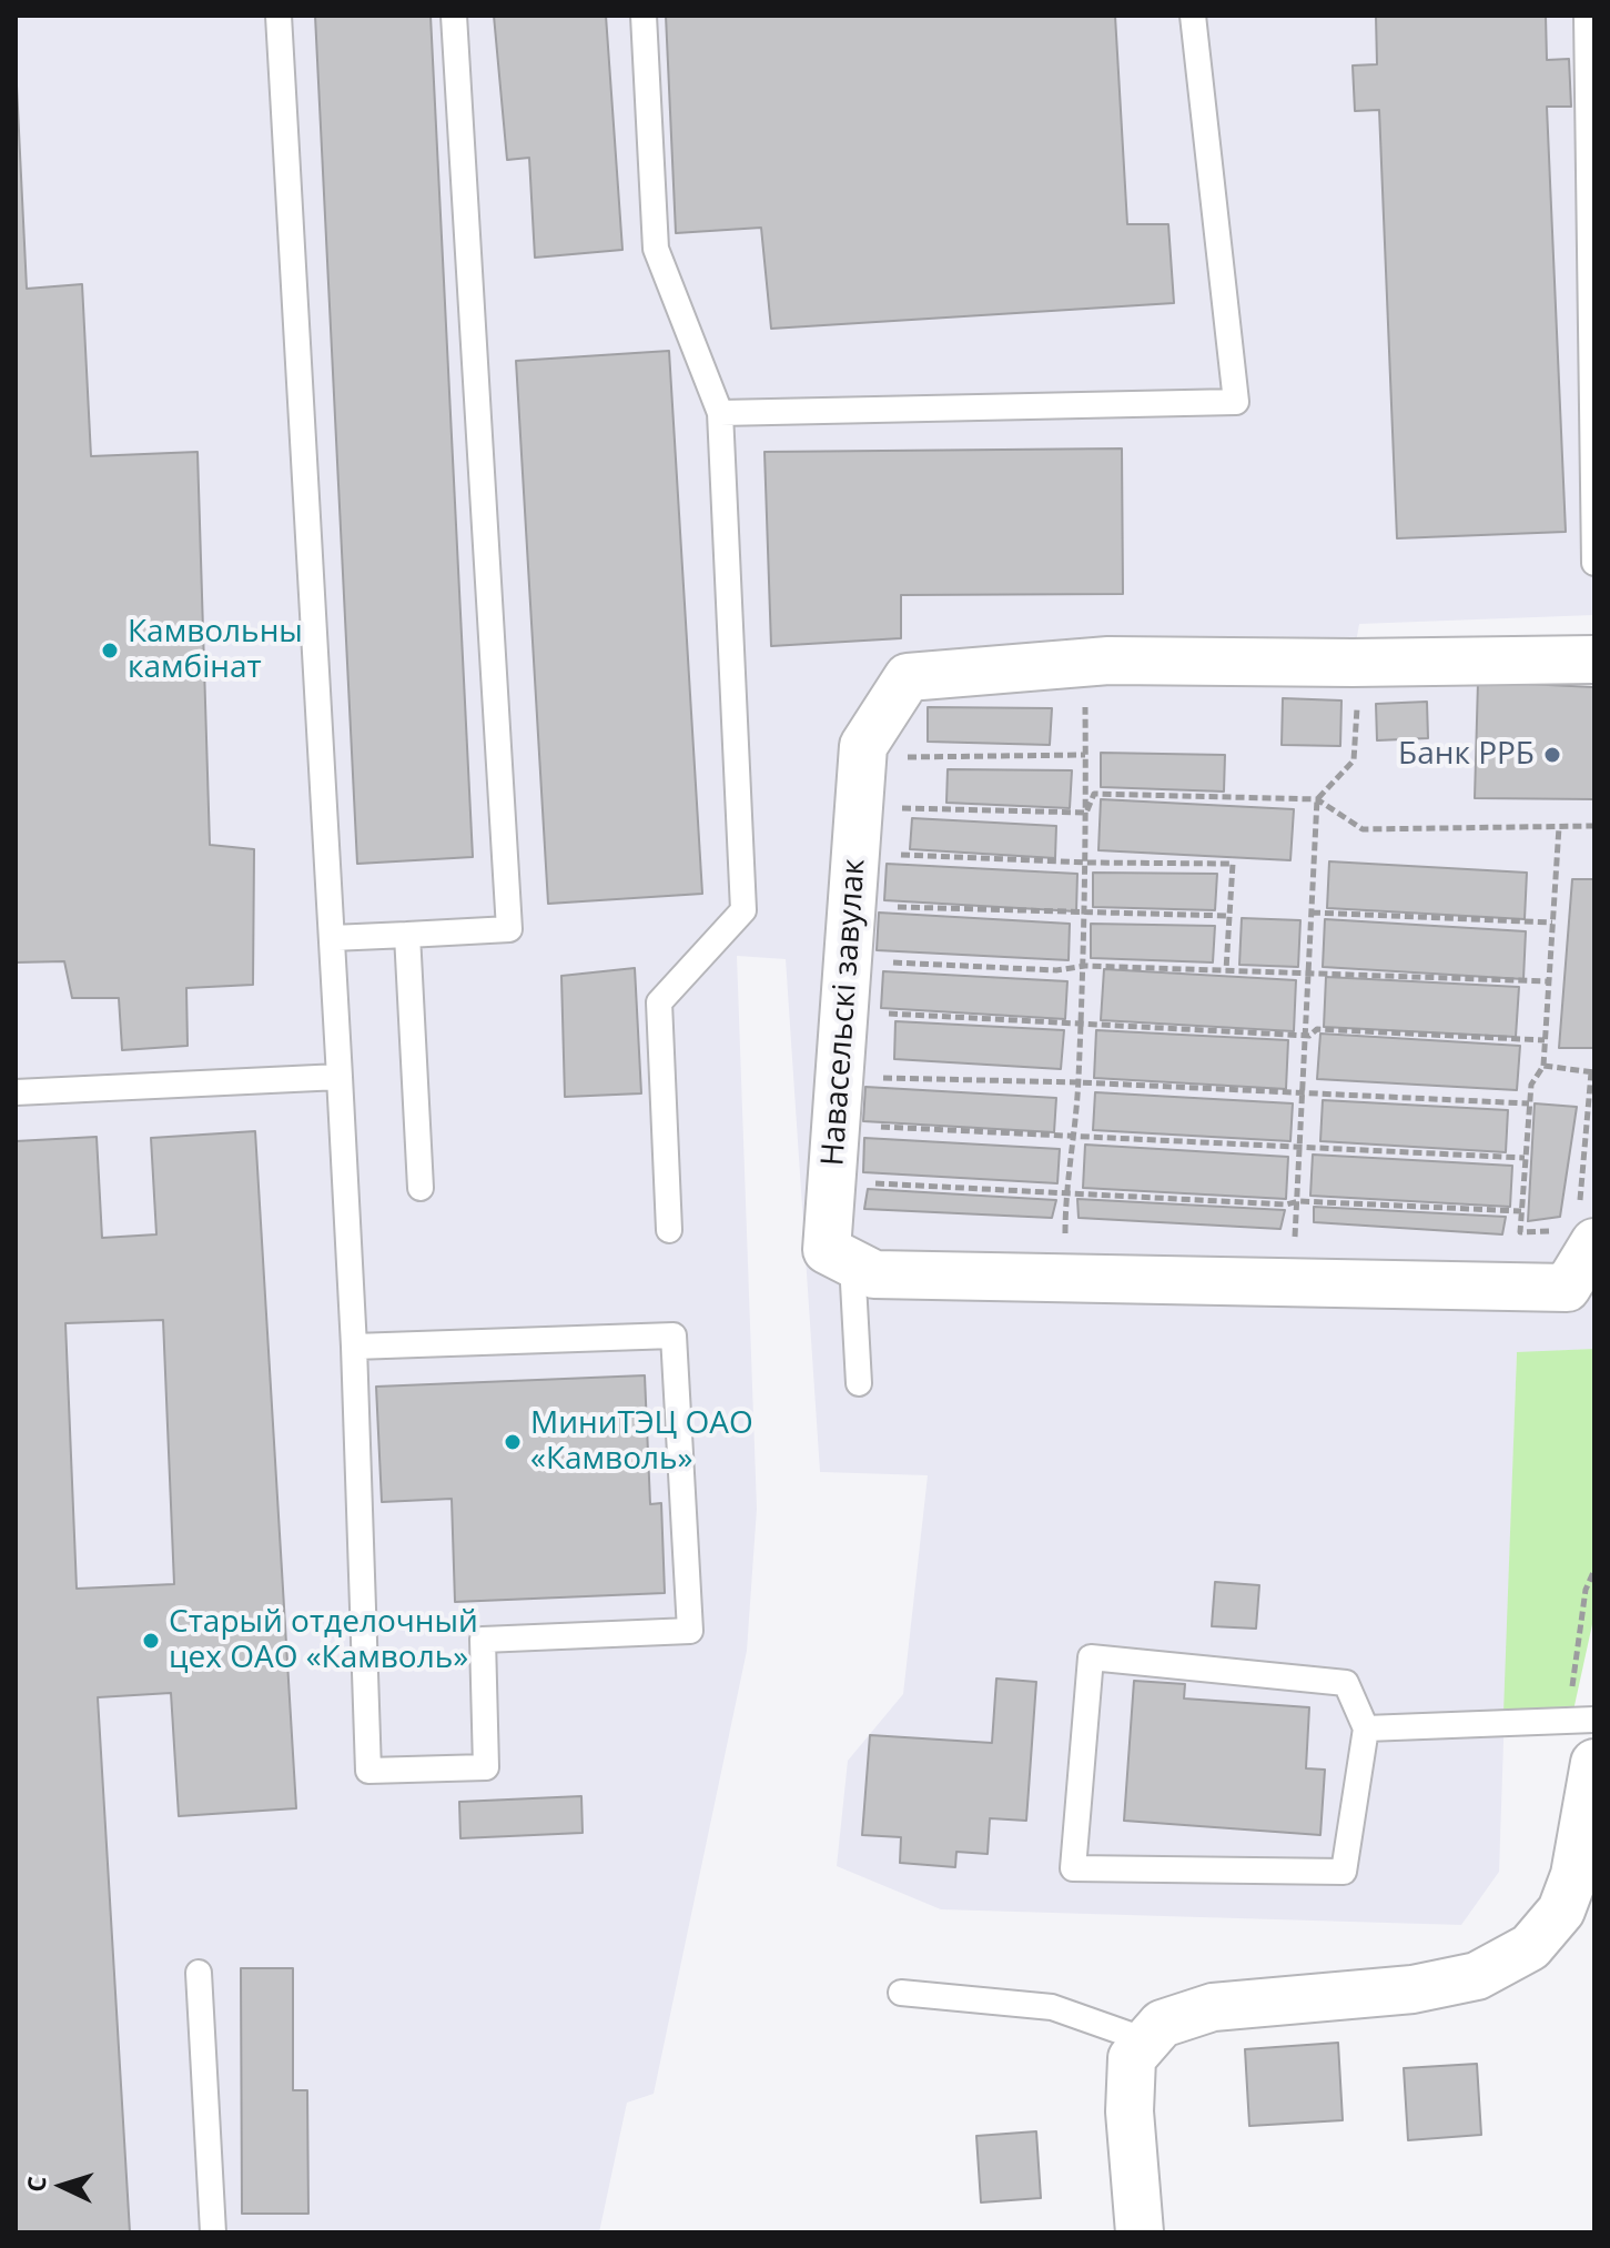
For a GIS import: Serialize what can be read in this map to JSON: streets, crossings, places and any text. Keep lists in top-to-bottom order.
{
  "streets": {
    "street": ["Навасельскі завулак"]
  },
  "places": [
    "Камвольны камбінат",
    "Банк РРБ",
    "МиниТЭЦ ОАО «Камволь»",
    "Старый отделочный цех ОАО «Камволь»"
  ],
  "north": "left"
}
